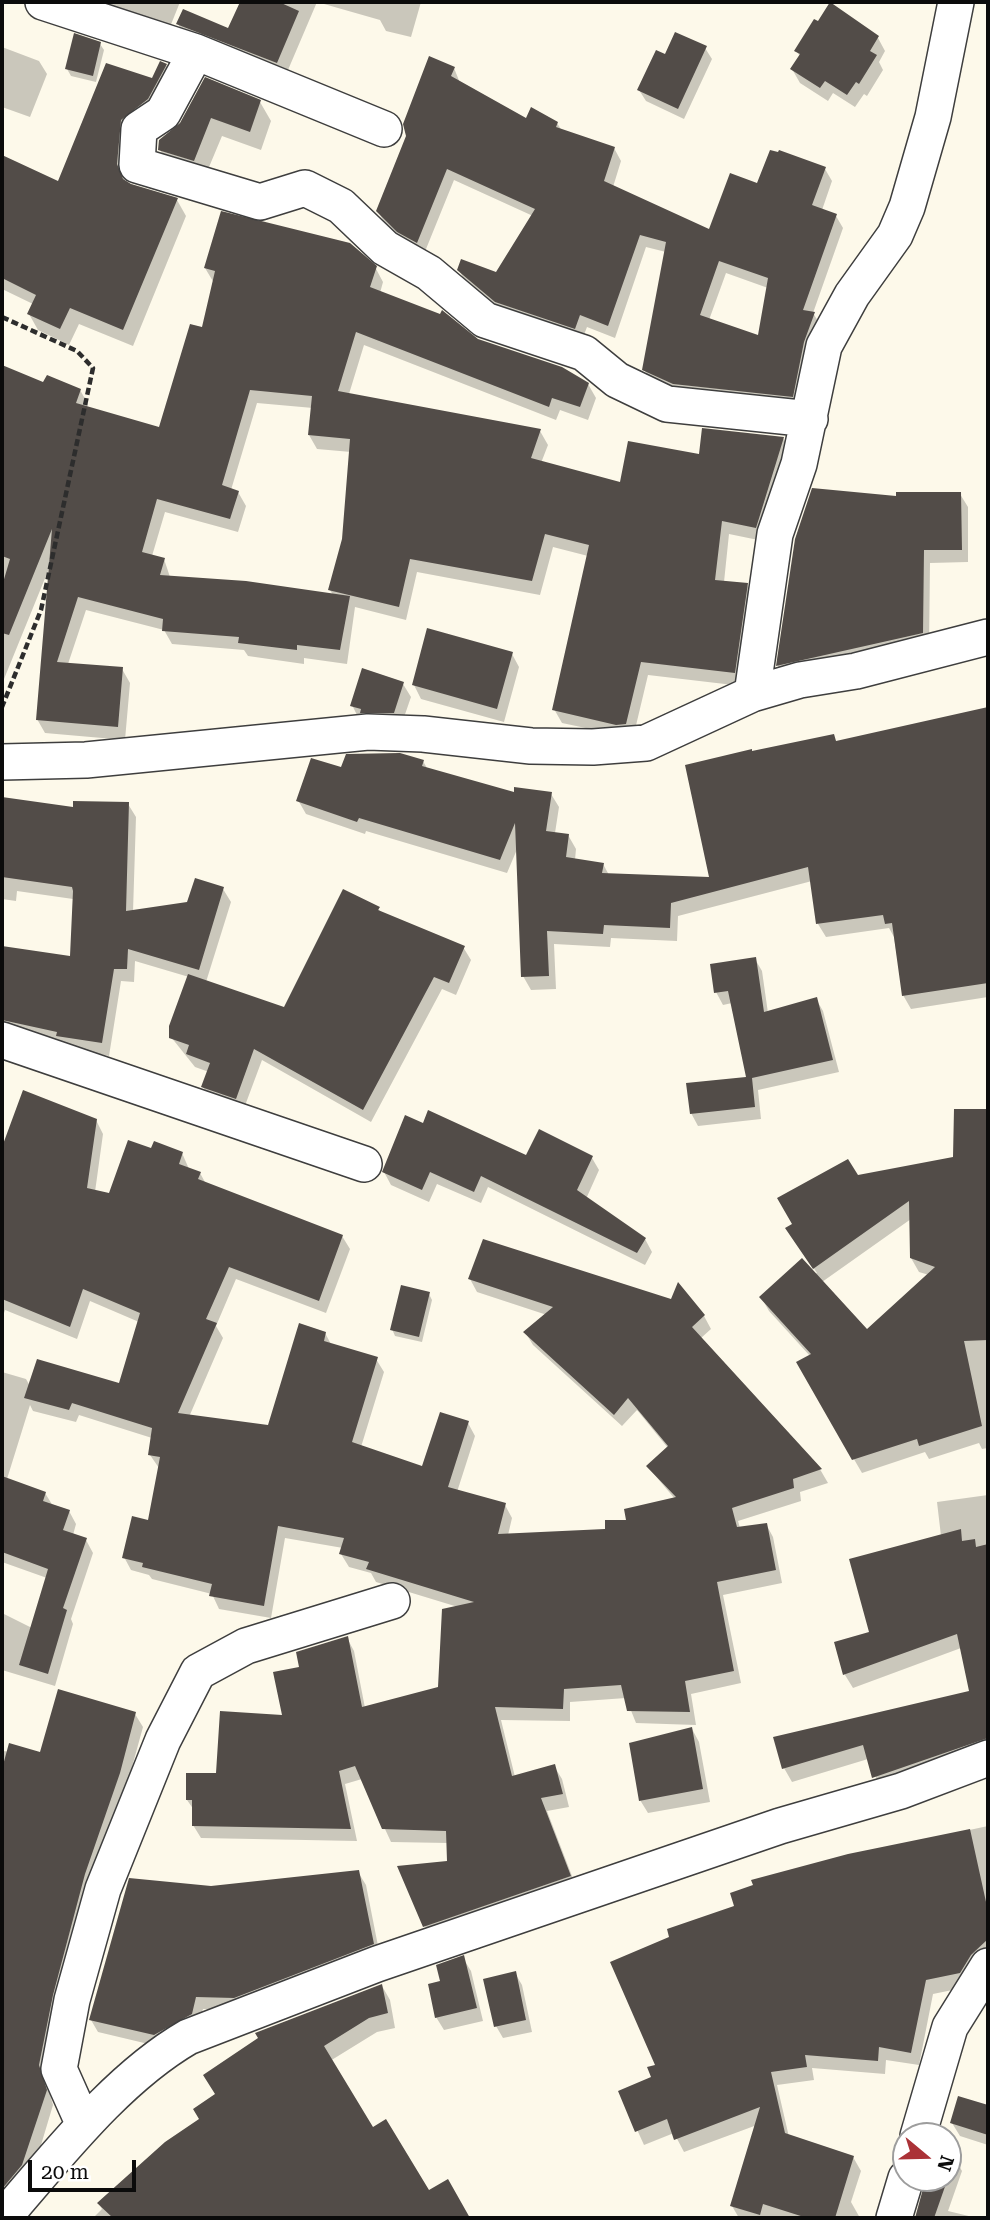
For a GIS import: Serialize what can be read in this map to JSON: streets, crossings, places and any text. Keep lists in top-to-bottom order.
{
  "scale_bar": "20 m",
  "north": "right"
}
